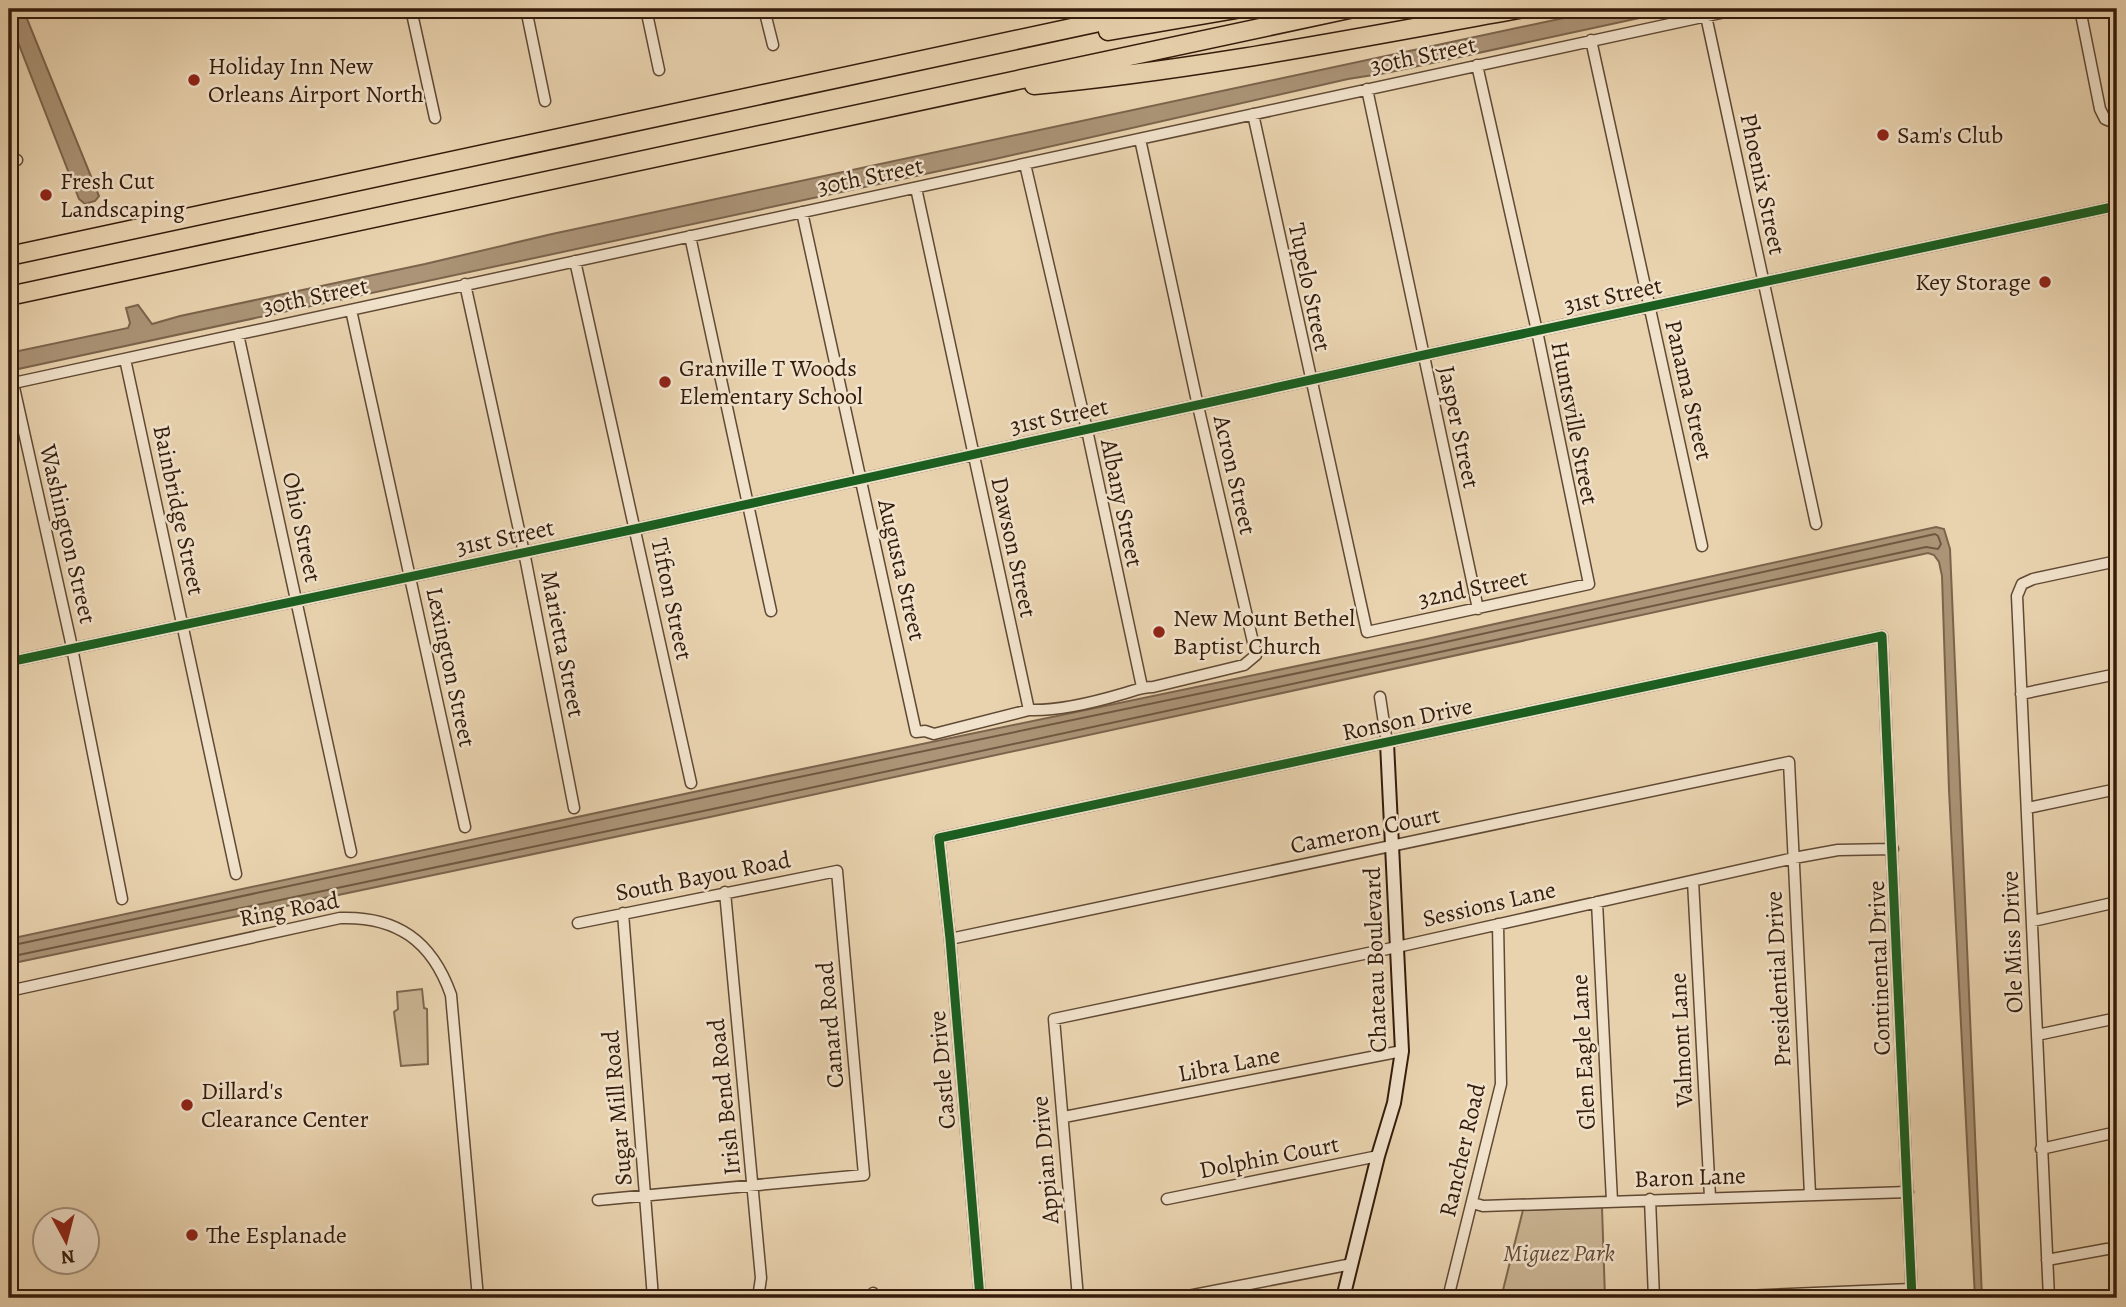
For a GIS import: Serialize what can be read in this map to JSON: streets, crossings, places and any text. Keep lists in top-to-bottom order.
{
  "streets": {
    "street": [
      "30th Street",
      "Phoenix Street",
      "Tupelo Street",
      "31st Street",
      "Panama Street",
      "Huntsville Street",
      "Jasper Street",
      "Acron Street",
      "Albany Street",
      "Bainbridge Street",
      "Ohio Street",
      "Washington Street",
      "Dawson Street",
      "Augusta Street",
      "32nd Street",
      "Tifton Street",
      "Marietta Street",
      "Lexington Street",
      "Ronson Drive",
      "Cameron Court",
      "South Bayou Road",
      "Sessions Lane",
      "Ring Road",
      "Ole Miss Drive",
      "Chateau Boulevard",
      "Continental Drive",
      "Presidential Drive",
      "Canard Road",
      "Valmont Lane",
      "Glen Eagle Lane",
      "Libra Lane",
      "Castle Drive",
      "Irish Bend Road",
      "Sugar Mill Road",
      "Rancher Road",
      "Dolphin Court",
      "Appian Drive",
      "Baron Lane"
    ]
  },
  "crossings": [
    ["30th Street", "Phoenix Street"],
    ["30th Street", "Tupelo Street"],
    ["30th Street", "Panama Street"],
    ["30th Street", "Huntsville Street"],
    ["30th Street", "Jasper Street"],
    ["30th Street", "Acron Street"],
    ["30th Street", "Albany Street"],
    ["30th Street", "Bainbridge Street"],
    ["30th Street", "Ohio Street"],
    ["30th Street", "Washington Street"],
    ["30th Street", "Dawson Street"],
    ["30th Street", "Augusta Street"],
    ["30th Street", "Tifton Street"],
    ["30th Street", "Marietta Street"],
    ["30th Street", "Lexington Street"],
    ["Phoenix Street", "31st Street"],
    ["Tupelo Street", "31st Street"],
    ["Tupelo Street", "32nd Street"],
    ["31st Street", "Panama Street"],
    ["31st Street", "Huntsville Street"],
    ["31st Street", "Jasper Street"],
    ["31st Street", "Acron Street"],
    ["31st Street", "Albany Street"],
    ["31st Street", "Bainbridge Street"],
    ["31st Street", "Ohio Street"],
    ["31st Street", "Washington Street"],
    ["31st Street", "Dawson Street"],
    ["31st Street", "Augusta Street"],
    ["31st Street", "Tifton Street"],
    ["31st Street", "Marietta Street"],
    ["31st Street", "Lexington Street"],
    ["Huntsville Street", "32nd Street"],
    ["Jasper Street", "32nd Street"],
    ["Acron Street", "Albany Street"],
    ["Dawson Street", "Augusta Street"],
    ["Ronson Drive", "Chateau Boulevard"],
    ["Ronson Drive", "Continental Drive"],
    ["Ronson Drive", "Castle Drive"],
    ["Cameron Court", "Chateau Boulevard"],
    ["Cameron Court", "Presidential Drive"],
    ["Cameron Court", "Castle Drive"],
    ["South Bayou Road", "Canard Road"],
    ["South Bayou Road", "Irish Bend Road"],
    ["South Bayou Road", "Sugar Mill Road"],
    ["Sessions Lane", "Chateau Boulevard"],
    ["Sessions Lane", "Continental Drive"],
    ["Sessions Lane", "Presidential Drive"],
    ["Sessions Lane", "Valmont Lane"],
    ["Sessions Lane", "Glen Eagle Lane"],
    ["Sessions Lane", "Rancher Road"],
    ["Sessions Lane", "Appian Drive"],
    ["Chateau Boulevard", "Libra Lane"],
    ["Chateau Boulevard", "Dolphin Court"],
    ["Continental Drive", "Baron Lane"],
    ["Presidential Drive", "Baron Lane"],
    ["Canard Road", "Irish Bend Road"],
    ["Valmont Lane", "Baron Lane"],
    ["Glen Eagle Lane", "Baron Lane"],
    ["Libra Lane", "Appian Drive"],
    ["Rancher Road", "Baron Lane"]
  ],
  "parks": ["Miguez Park"],
  "places": [
    "Holiday Inn New Orleans Airport North",
    "Sam's Club",
    "Fresh Cut Landscaping",
    "Key Storage",
    "Granville T Woods Elementary School",
    "New Mount Bethel Baptist Church",
    "Dillard's Clearance Center",
    "The Esplanade"
  ],
  "north": "bottom"
}
